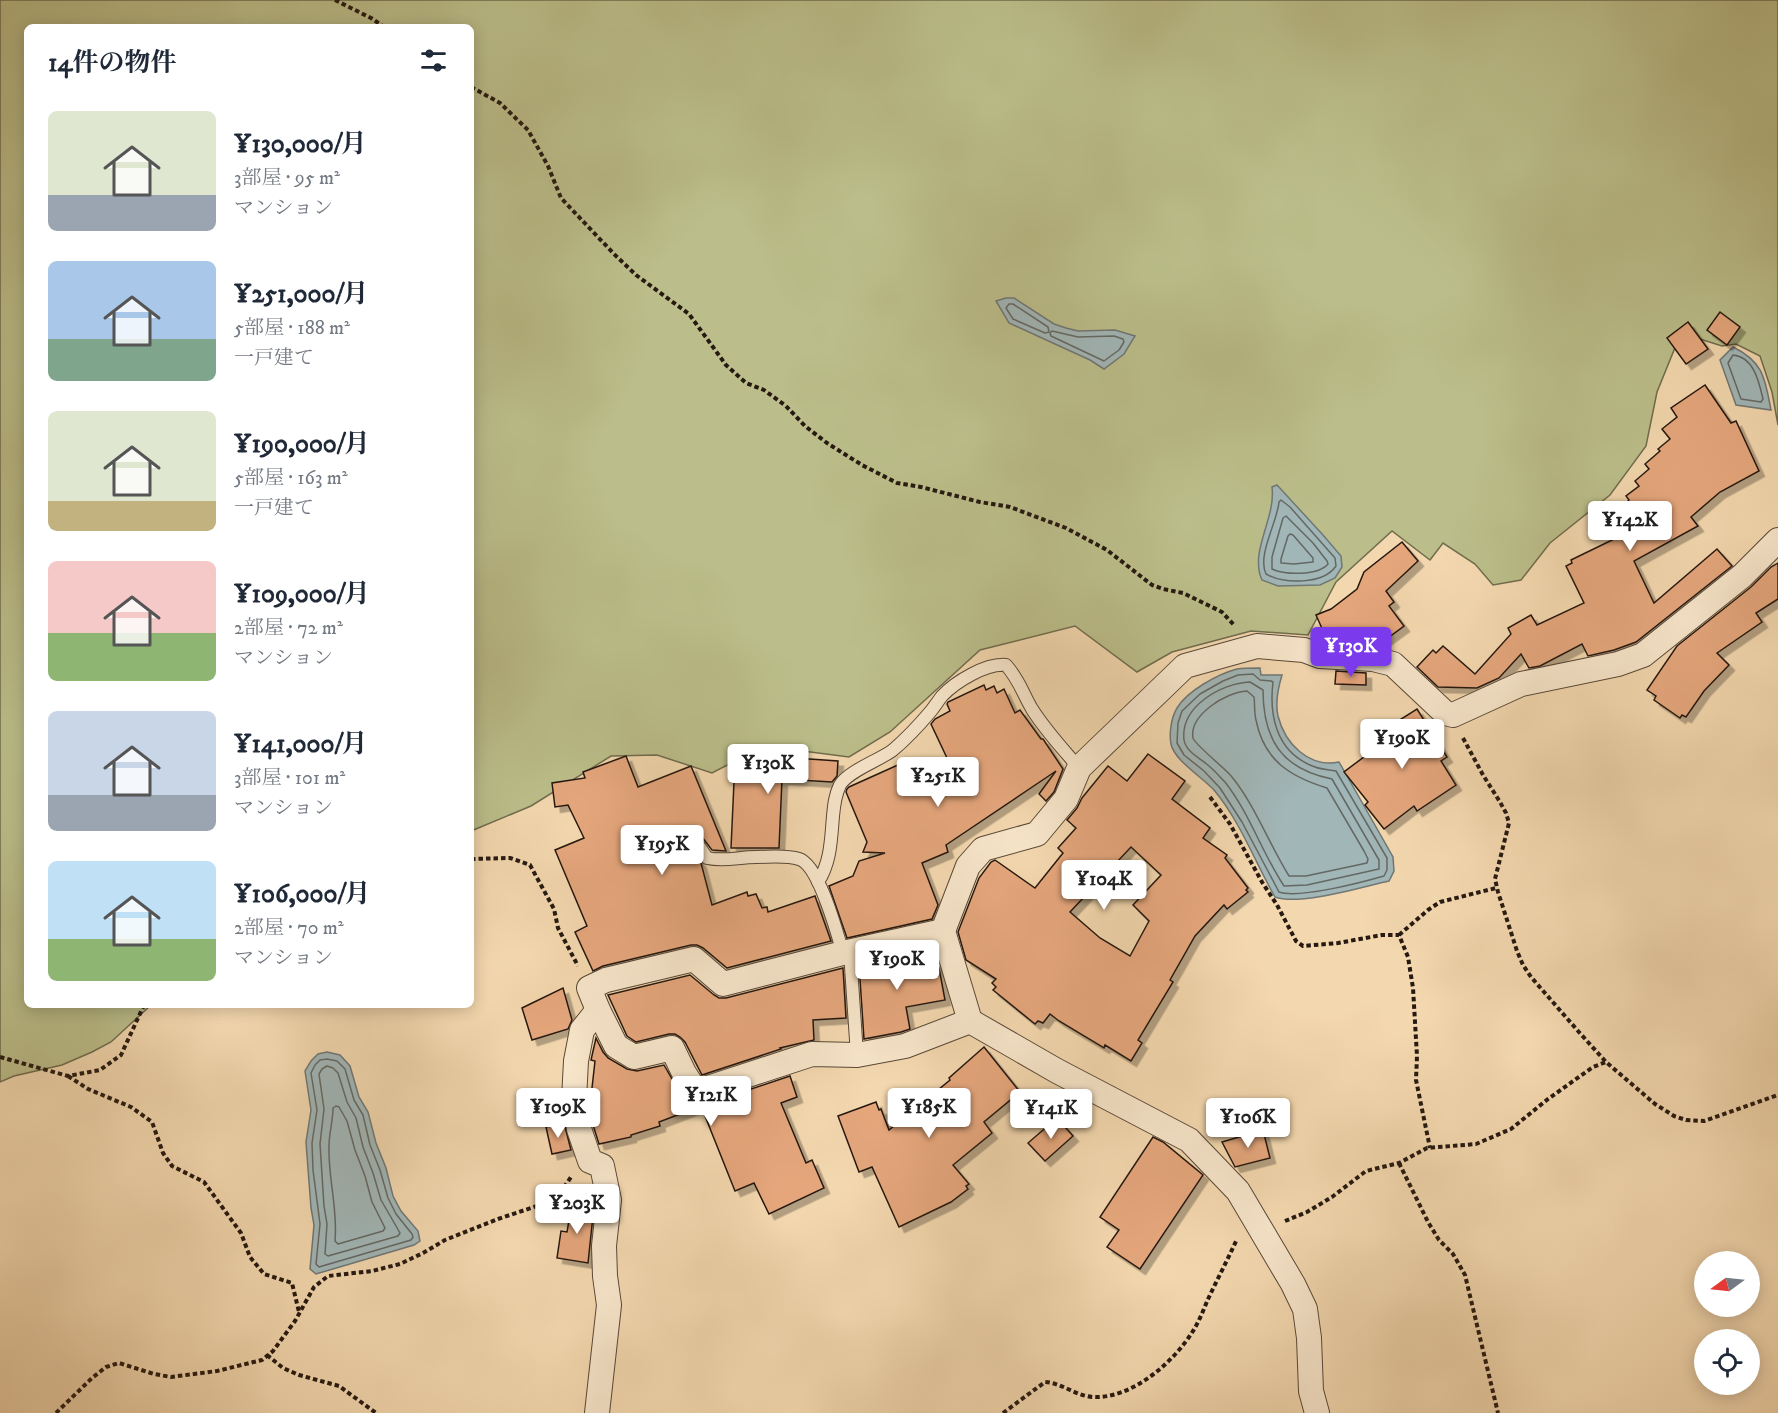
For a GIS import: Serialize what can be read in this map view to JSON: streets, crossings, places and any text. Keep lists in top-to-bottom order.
{
  "north": "left",
  "page": {
    "heading": "14件の物件",
    "list": [
      {
        "name": "¥130,000/月",
        "note": "3部屋 · 95 m² · マンション"
      },
      {
        "name": "¥251,000/月",
        "note": "5部屋 · 188 m² · 一戸建て"
      },
      {
        "name": "¥190,000/月",
        "note": "5部屋 · 163 m² · 一戸建て"
      },
      {
        "name": "¥109,000/月",
        "note": "2部屋 · 72 m² · マンション"
      },
      {
        "name": "¥141,000/月",
        "note": "3部屋 · 101 m² · マンション"
      },
      {
        "name": "¥106,000/月",
        "note": "2部屋 · 70 m² · マンション"
      }
    ],
    "price": [
      "¥142K",
      "¥130K",
      "¥190K",
      "¥130K",
      "¥251K",
      "¥195K",
      "¥104K",
      "¥190K",
      "¥121K",
      "¥109K",
      "¥185K",
      "¥141K",
      "¥106K",
      "¥203K"
    ]
  }
}
